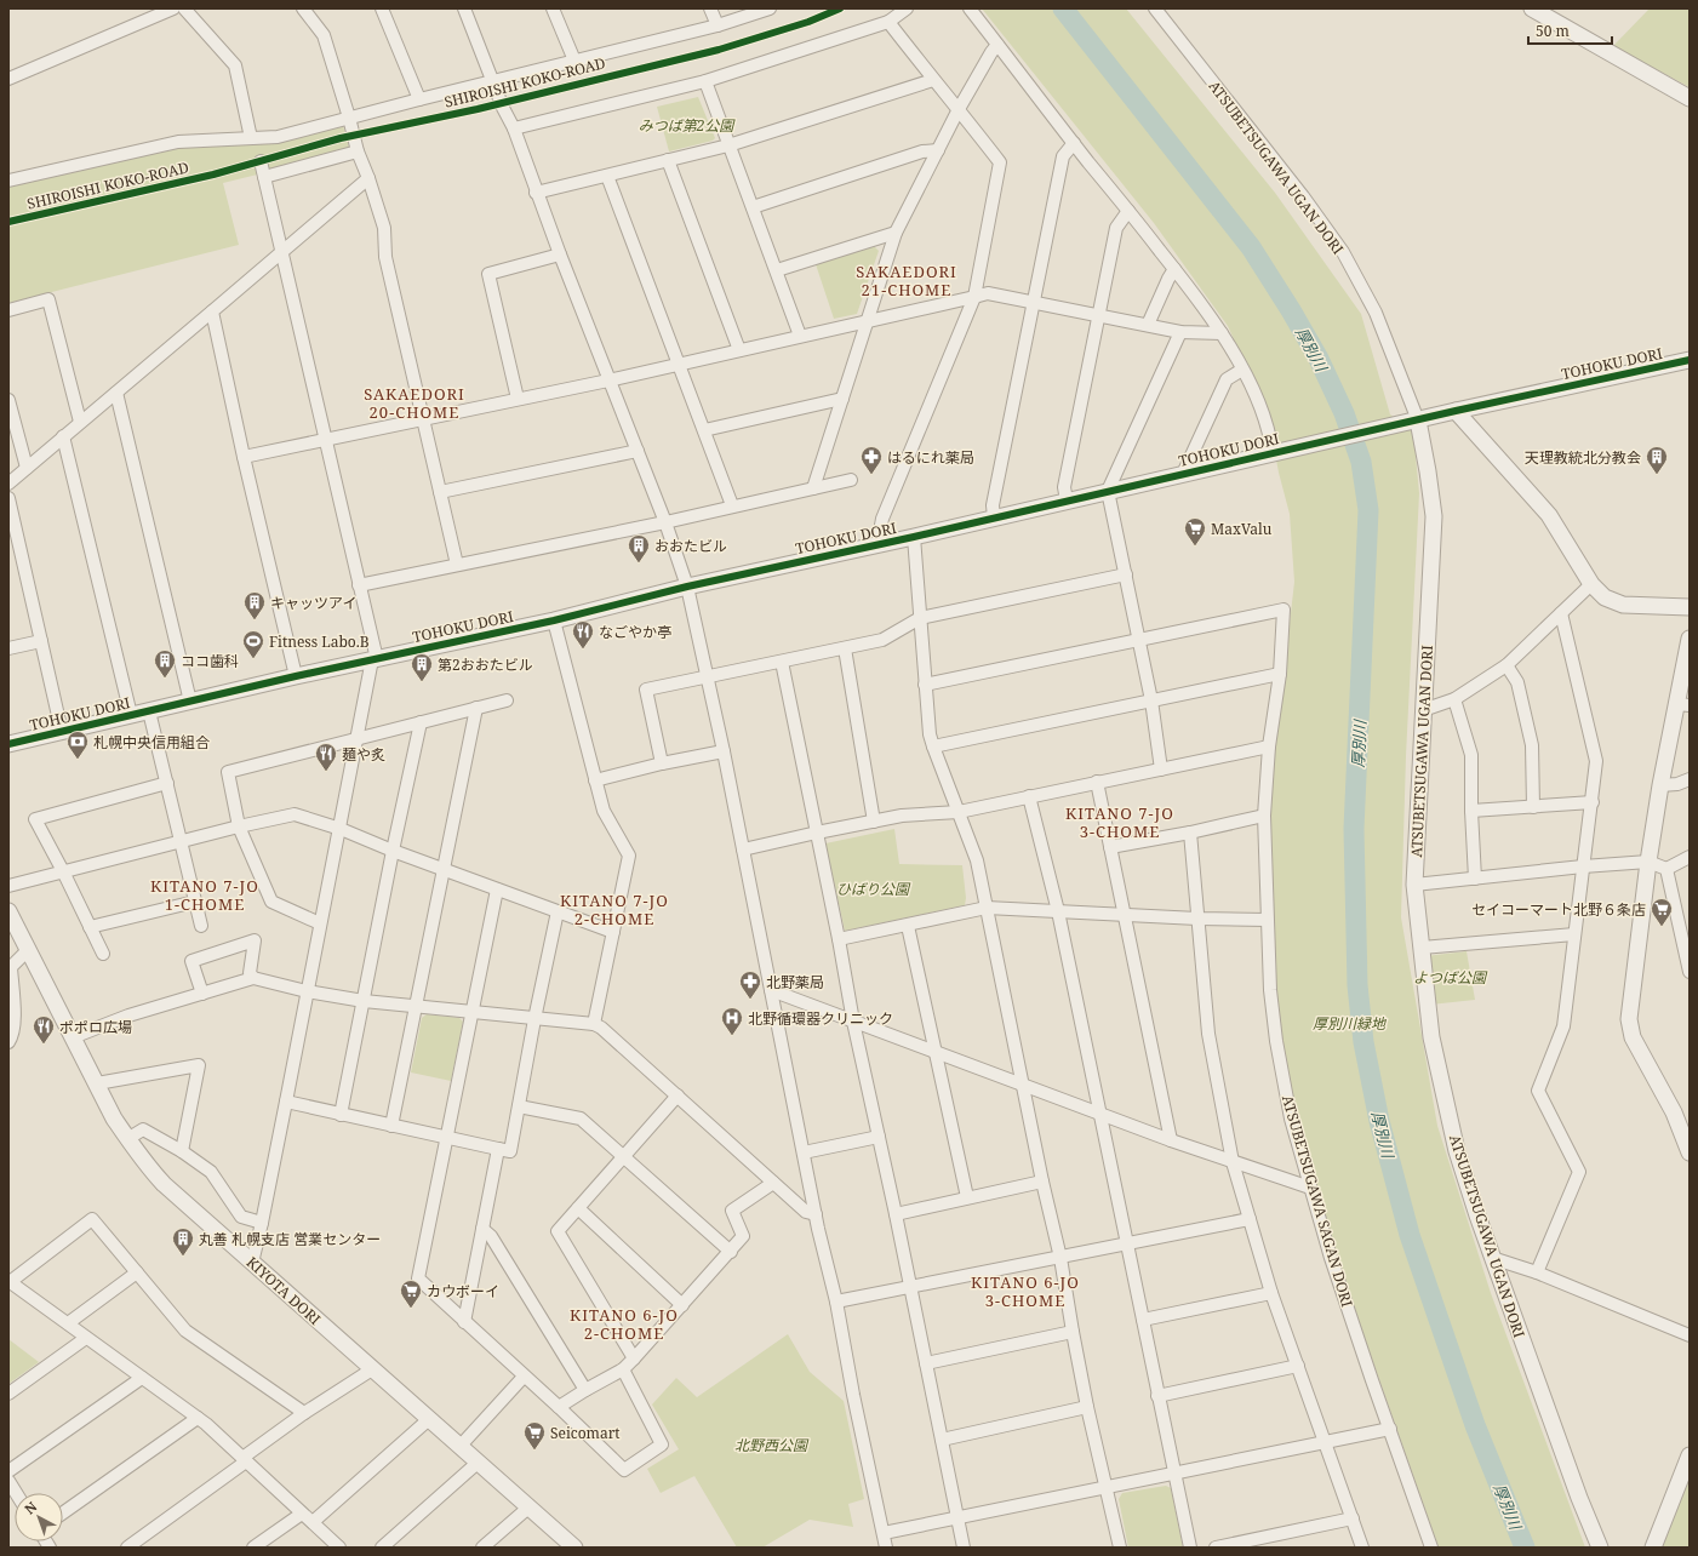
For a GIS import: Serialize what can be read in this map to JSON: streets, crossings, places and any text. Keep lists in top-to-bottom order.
{
  "streets": {
    "street": [
      "ATSUBETSUGAWA UGAN DORI",
      "TOHOKU DORI",
      "ATSUBETSUGAWA SAGAN DORI",
      "KIYOTA DORI"
    ],
    "cycle path": ["SHIROISHI KOKO-ROAD"]
  },
  "crossings": [
    ["ATSUBETSUGAWA UGAN DORI", "TOHOKU DORI"]
  ],
  "districts": [
    "SAKAEDORI 21-CHOME",
    "SAKAEDORI 20-CHOME",
    "KITANO 7-JO 3-CHOME",
    "KITANO 7-JO 1-CHOME",
    "KITANO 7-JO 2-CHOME",
    "KITANO 6-JO 3-CHOME",
    "KITANO 6-JO 2-CHOME"
  ],
  "water": ["厚別川"],
  "parks": [
    "みつば第2公園",
    "ひばり公園",
    "よつば公園",
    "厚別川緑地",
    "北野西公園"
  ],
  "places": {
    "pharmacy": ["はるにれ薬局", "北野薬局"],
    "building": [
      "天理教統北分教会",
      "おおたビル",
      "キャッツアイ",
      "ココ歯科",
      "第2おおたビル",
      "丸善 札幌支店 営業センター"
    ],
    "supermarket": [
      "MaxValu",
      "セイコーマート北野６条店",
      "カウボーイ",
      "Seicomart"
    ],
    "restaurant": ["なごやか亭", "麺や炙", "ポポロ広場"],
    "sports": ["Fitness Labo.B"],
    "bank": ["札幌中央信用組合"],
    "hospital": ["北野循環器クリニック"]
  },
  "scale_bar": "50 m",
  "north": "top left"
}
